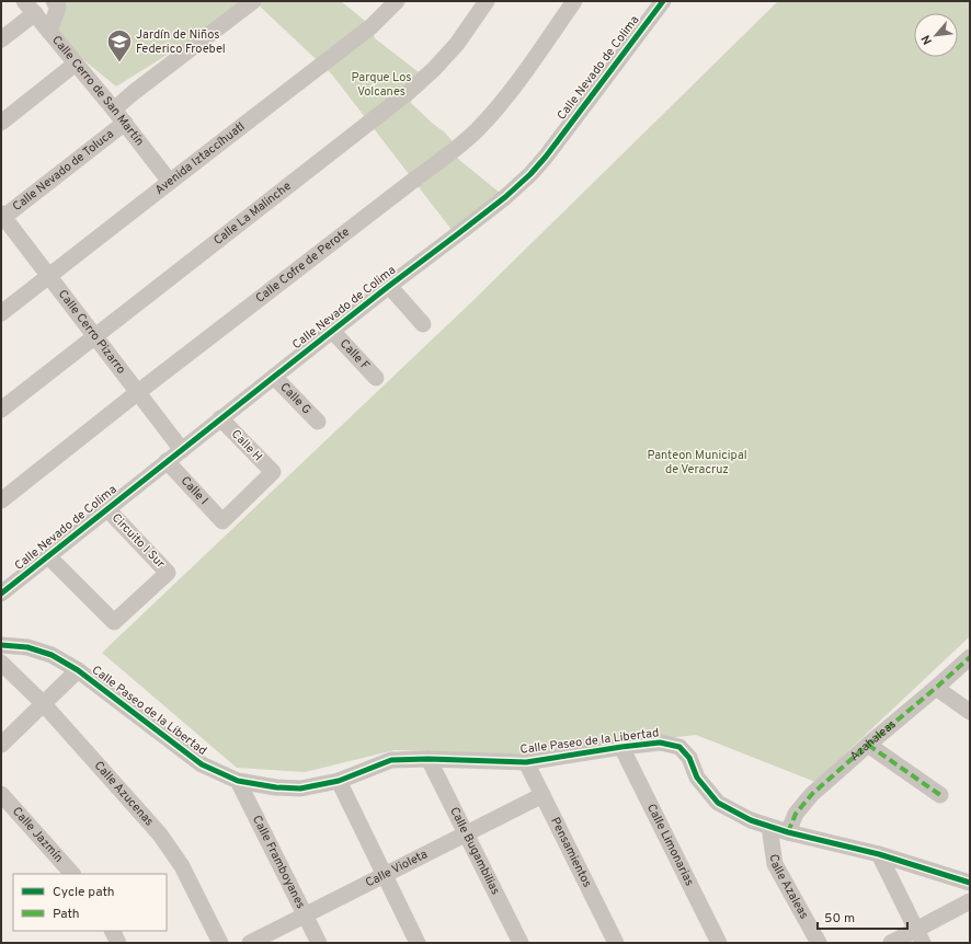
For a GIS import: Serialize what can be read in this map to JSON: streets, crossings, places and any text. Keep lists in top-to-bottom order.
{
  "streets": {
    "street": [
      "Calle Nevado de Colima",
      "Calle Cerro de San Martín",
      "Avenida Iztaccíhuatl",
      "Calle Nevado de Toluca",
      "Calle La Malinche",
      "Calle Cofre de Perote",
      "Calle Cerro Pizarro",
      "Calle F",
      "Calle G",
      "Calle H",
      "Calle I",
      "Circuito I Sur",
      "Calle Paseo de la Libertad",
      "Azahaleas",
      "Calle Azucenas",
      "Calle Jazmín",
      "Calle Limonarias",
      "Calle Bugambilias",
      "Pensamientos",
      "Calle Framboyanes",
      "Calle Violeta",
      "Calle Azaleas"
    ]
  },
  "crossings": [
    ["Calle Nevado de Colima", "Calle Cerro Pizarro"],
    ["Calle Nevado de Colima", "Calle F"],
    ["Calle Nevado de Colima", "Calle G"],
    ["Calle Nevado de Colima", "Calle H"],
    ["Calle Nevado de Colima", "Calle I"],
    ["Calle Nevado de Colima", "Circuito I Sur"],
    ["Calle Cerro de San Martín", "Avenida Iztaccíhuatl"],
    ["Calle Cerro de San Martín", "Calle Nevado de Toluca"],
    ["Avenida Iztaccíhuatl", "Calle Cerro Pizarro"],
    ["Calle Nevado de Toluca", "Calle Cerro Pizarro"],
    ["Calle La Malinche", "Calle Cerro Pizarro"],
    ["Calle Cofre de Perote", "Calle Cerro Pizarro"],
    ["Calle H", "Calle I"],
    ["Calle Paseo de la Libertad", "Azahaleas"],
    ["Calle Paseo de la Libertad", "Calle Limonarias"],
    ["Calle Paseo de la Libertad", "Calle Bugambilias"],
    ["Calle Paseo de la Libertad", "Pensamientos"],
    ["Calle Paseo de la Libertad", "Calle Framboyanes"],
    ["Calle Paseo de la Libertad", "Calle Azaleas"],
    ["Calle Bugambilias", "Calle Violeta"],
    ["Pensamientos", "Calle Violeta"],
    ["Calle Framboyanes", "Calle Violeta"]
  ],
  "parks": ["Parque Los Volcanes", "Panteon Municipal de Veracruz"],
  "places": {
    "school or university": ["Jardín de Niños Federico Froebel"]
  },
  "legend": ["Cycle path", "Path"],
  "scale_bar": "50 m",
  "north": "bottom left"
}
